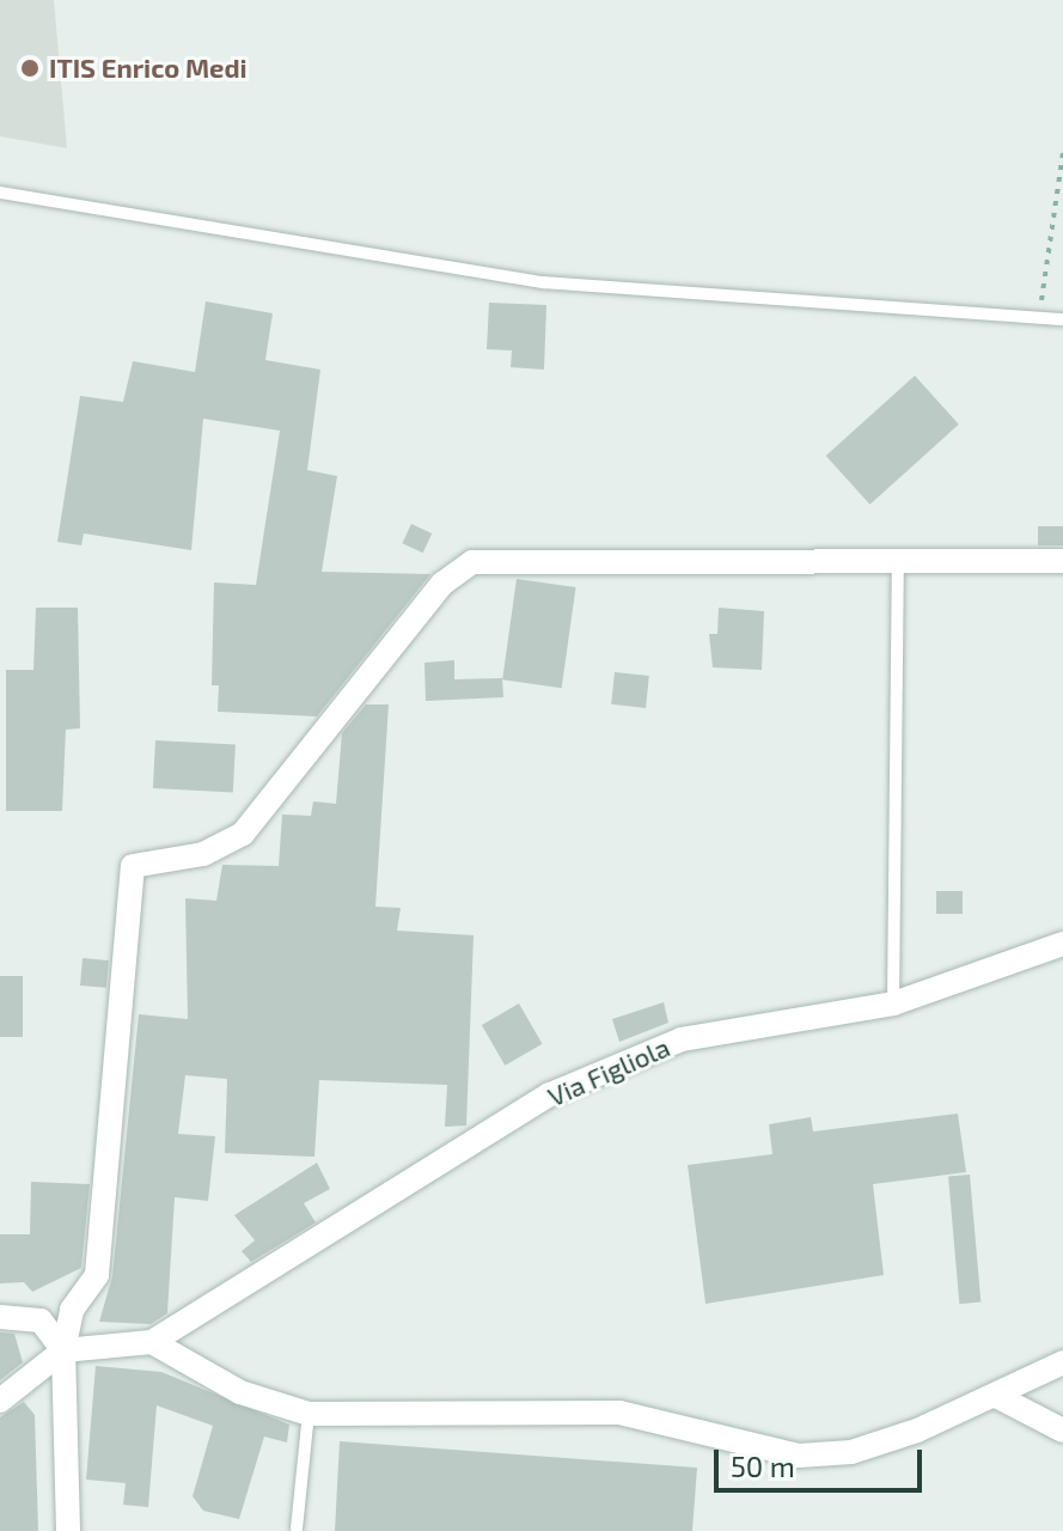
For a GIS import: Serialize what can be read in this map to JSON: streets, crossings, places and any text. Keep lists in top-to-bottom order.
{
  "streets": {
    "street": ["Via Figliola"]
  },
  "places": ["ITIS Enrico Medi"],
  "scale_bar": "50 m"
}
